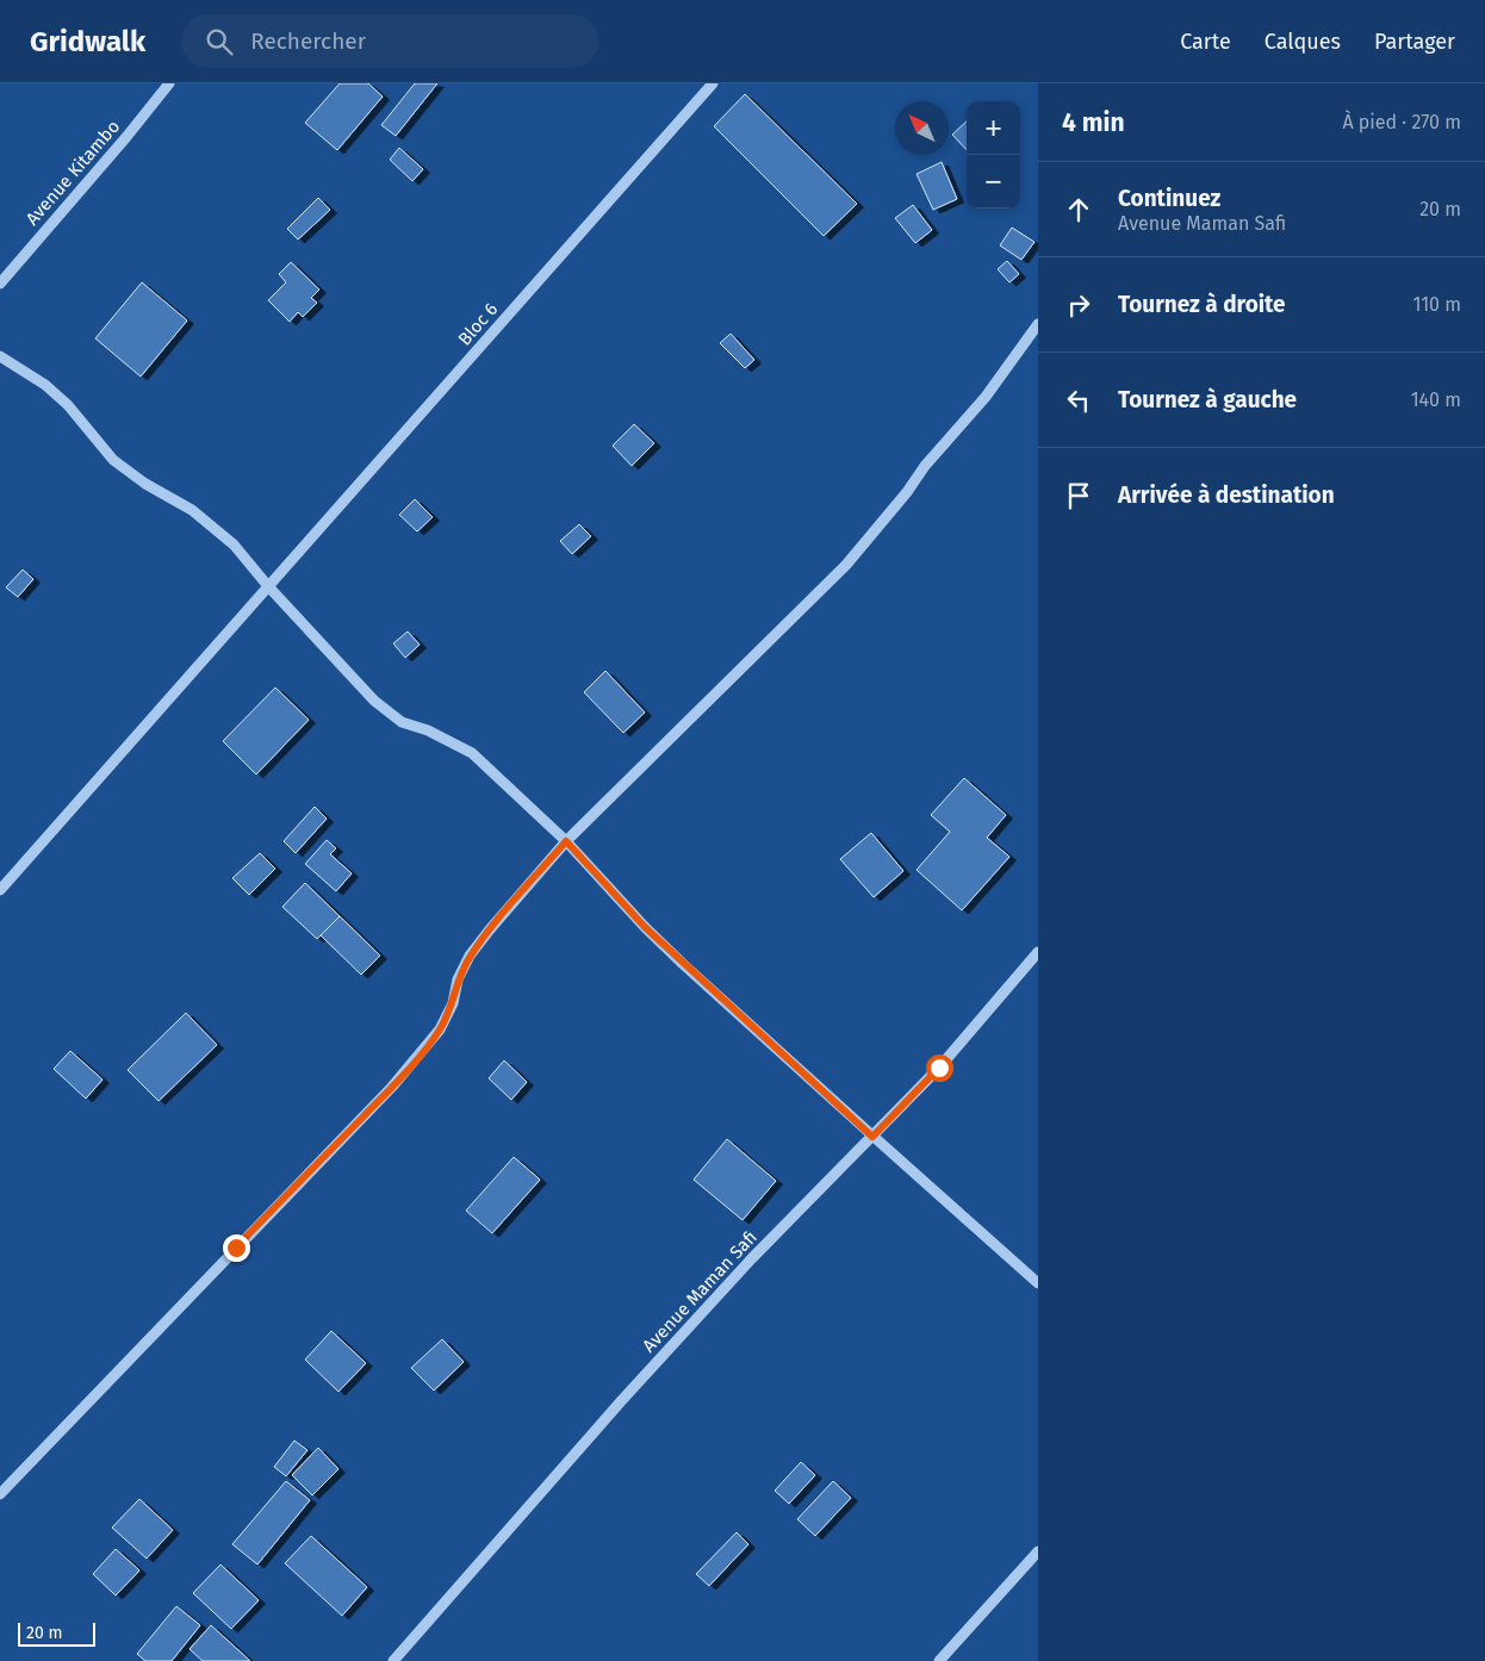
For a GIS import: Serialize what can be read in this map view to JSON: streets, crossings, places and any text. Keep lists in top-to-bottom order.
{
  "streets": {
    "street": ["Avenue Kitambo", "Bloc 6", "Avenue Maman Safi"]
  },
  "scale_bar": "20 m",
  "north": "top left",
  "page": {
    "header": "Gridwalk",
    "search": "Rechercher",
    "nav": ["Carte", "Calques", "Partager"],
    "heading": ["4 min", "À pied · 270 m"],
    "map_buttons": ["+", "−"],
    "list": [
      ["Continuez", "Avenue Maman Safi", "20 m"],
      ["Tournez à droite", "110 m"],
      ["Tournez à gauche", "140 m"],
      "Arrivée à destination"
    ],
    "scale": "20 m"
  }
}
